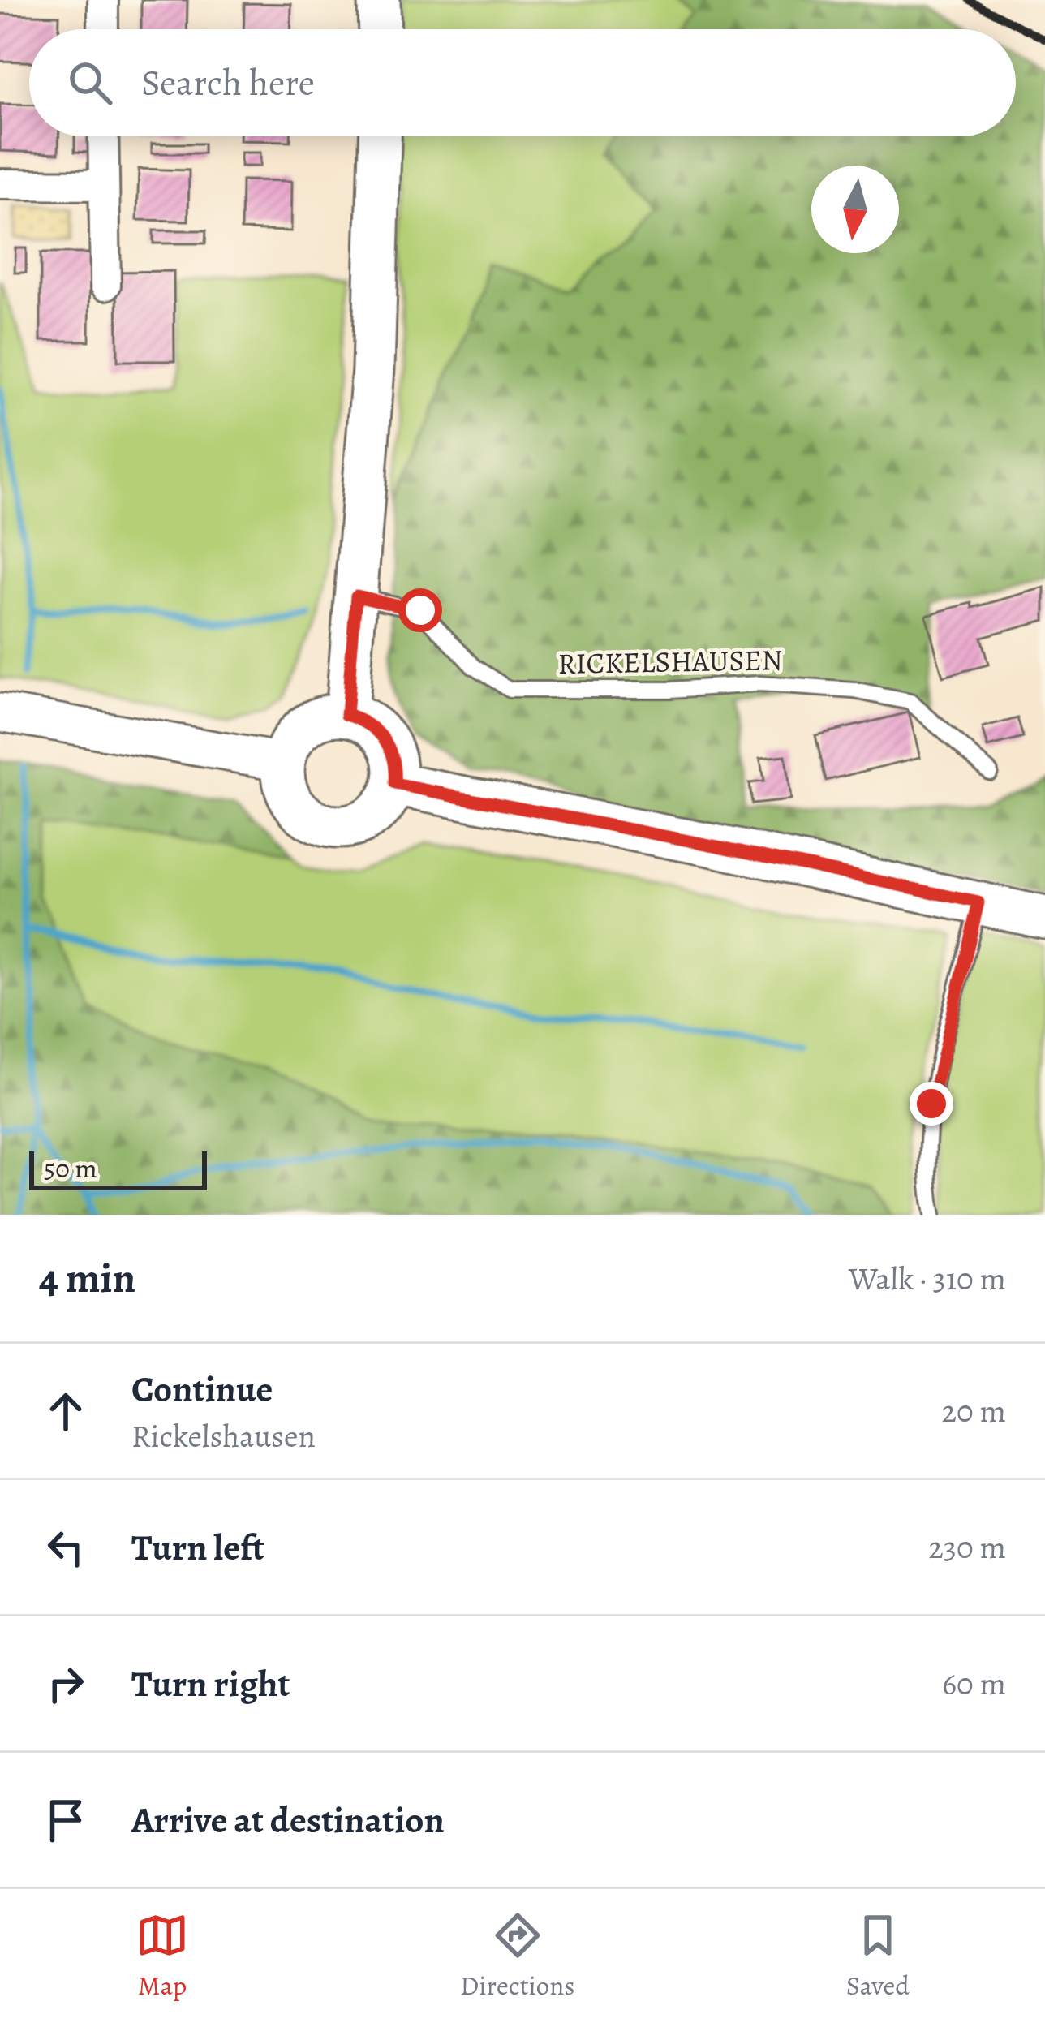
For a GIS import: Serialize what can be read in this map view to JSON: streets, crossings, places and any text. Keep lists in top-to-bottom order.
{
  "streets": {
    "lane": ["RICKELSHAUSEN"]
  },
  "scale_bar": "50 m",
  "north": "bottom",
  "page": {
    "search": "Search here",
    "scale": "50 m",
    "heading": ["4 min", "Walk · 310 m"],
    "list": [
      ["Continue", "Rickelshausen", "20 m"],
      ["Turn left", "230 m"],
      ["Turn right", "60 m"],
      "Arrive at destination"
    ],
    "nav": ["Map", "Directions", "Saved"]
  }
}
